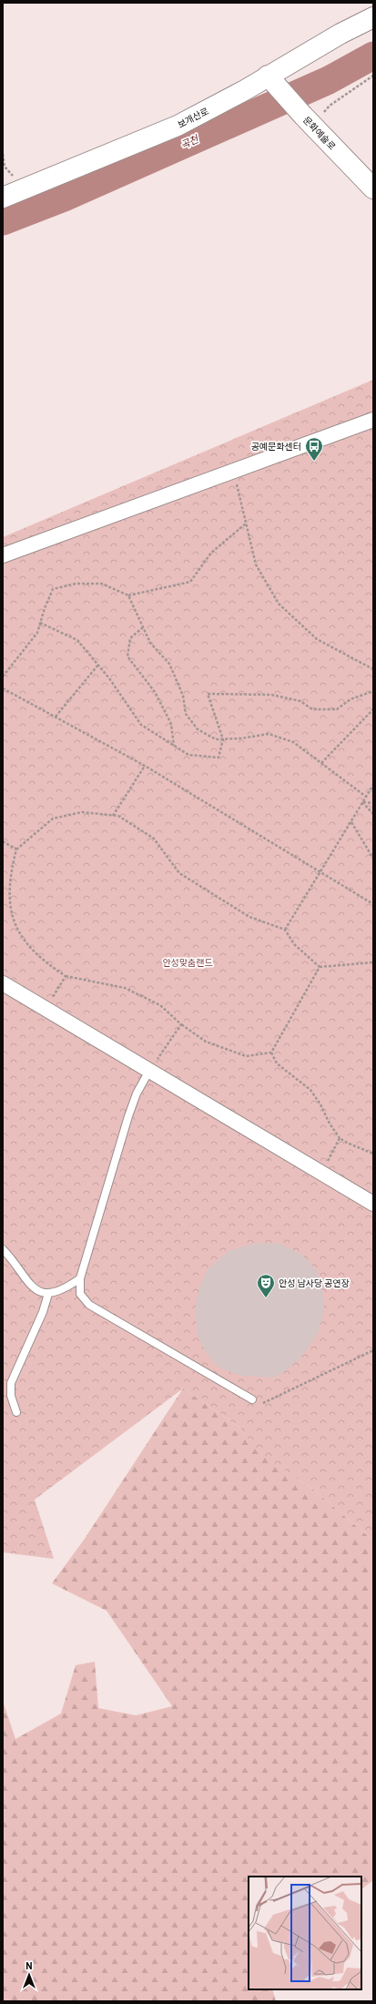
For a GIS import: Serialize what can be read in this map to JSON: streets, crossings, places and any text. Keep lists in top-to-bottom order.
{
  "streets": {
    "street": ["보개산로", "문화예술로"]
  },
  "crossings": [
    ["보개산로", "문화예술로"]
  ],
  "water": ["곡천"],
  "parks": ["안성맞춤랜드"],
  "places": {
    "bus stop": ["공예문화센터"],
    "theatre": ["안성 남사당 공연장"]
  },
  "north": "top"
}
